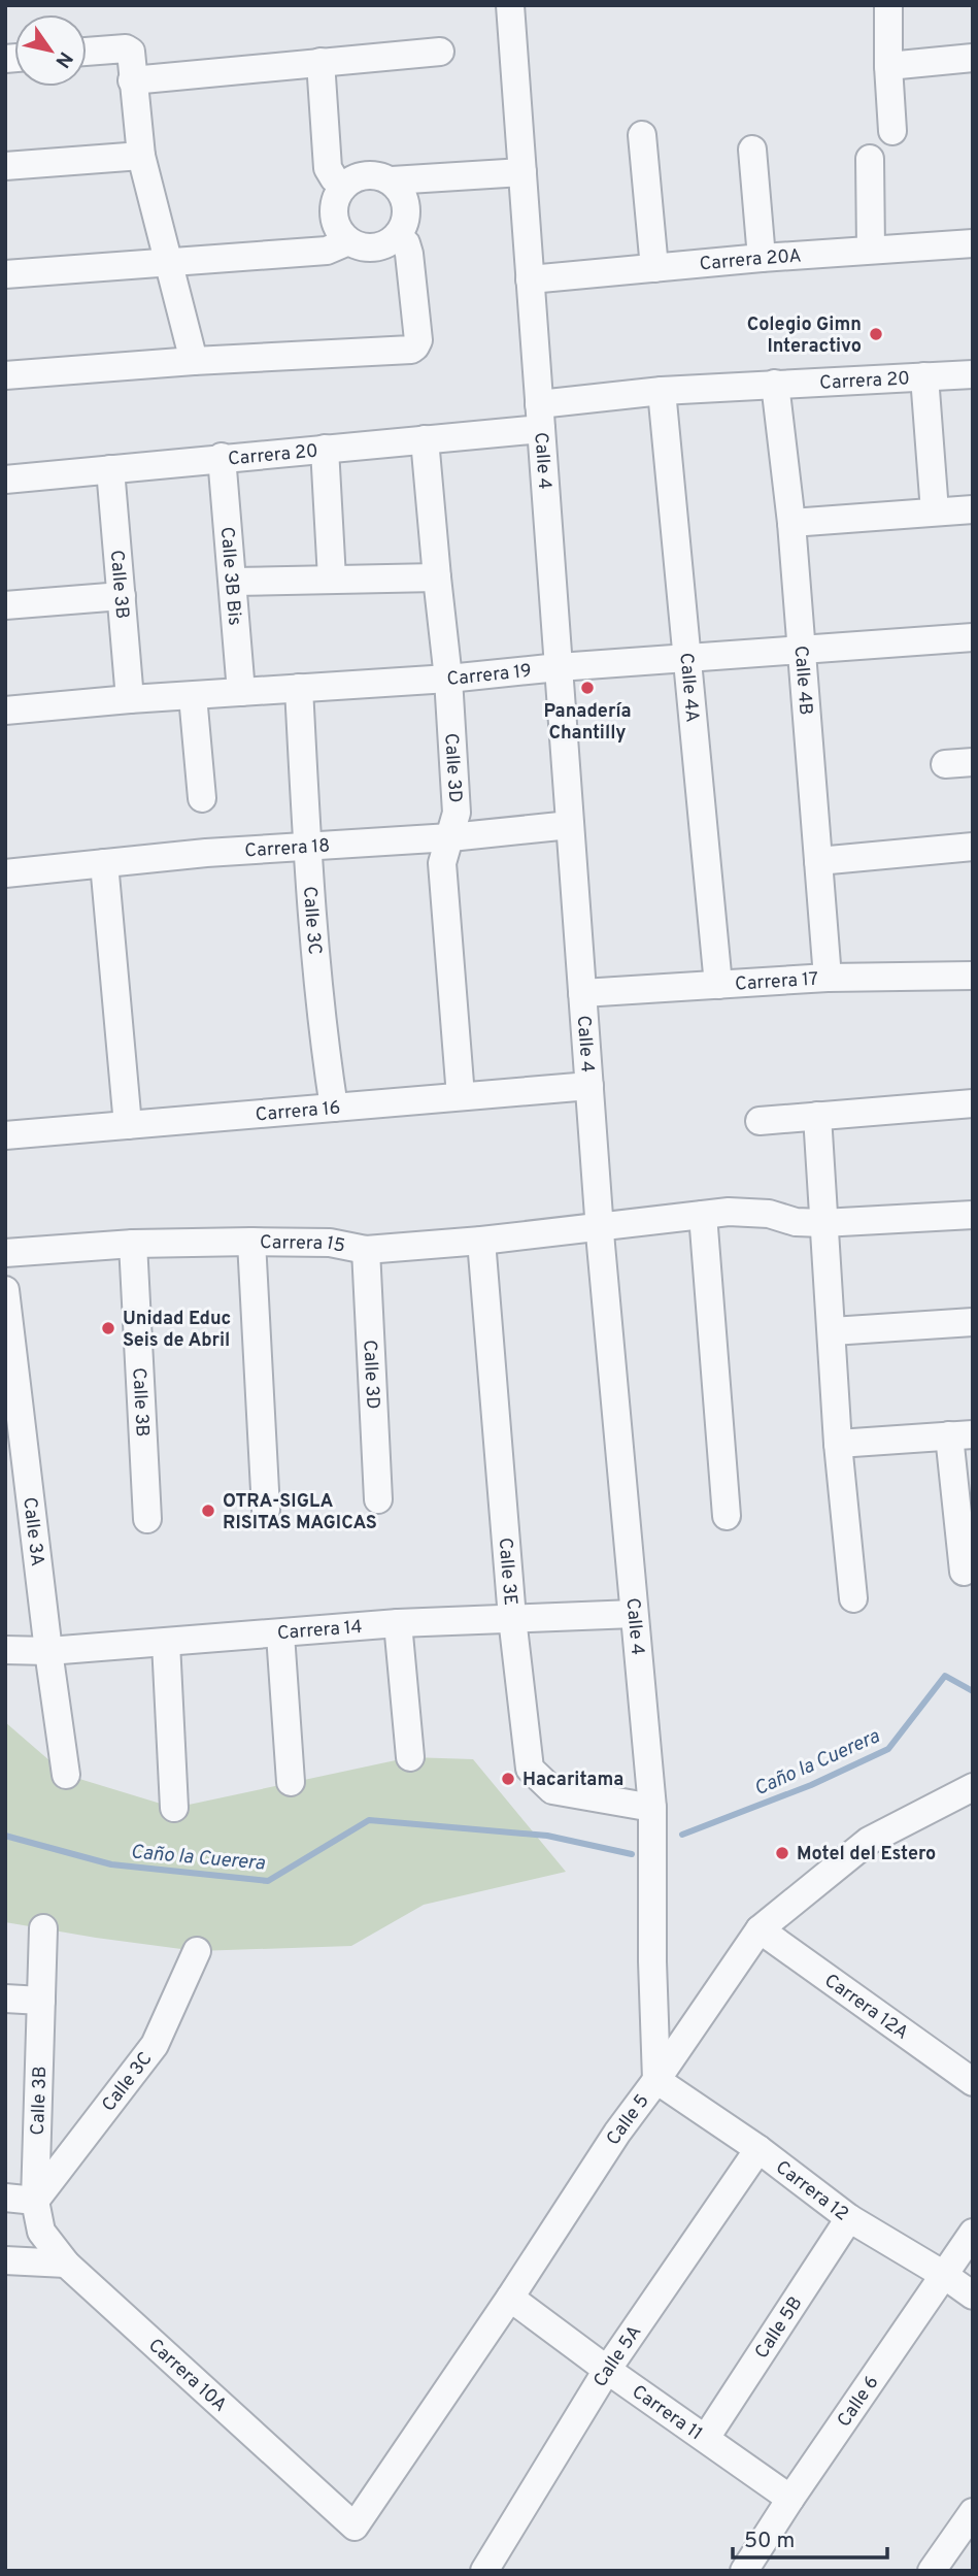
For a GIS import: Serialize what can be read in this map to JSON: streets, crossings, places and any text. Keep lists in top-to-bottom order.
{
  "streets": {
    "street": [
      "Carrera 20A",
      "Carrera 20",
      "Calle 4",
      "Calle 3B Bis",
      "Calle 3B",
      "Carrera 19",
      "Calle 4B",
      "Calle 4A",
      "Calle 3D",
      "Carrera 18",
      "Calle 3C",
      "Carrera 17",
      "Carrera 16",
      "Carrera 15",
      "Calle 3A",
      "Calle 3E",
      "Carrera 14",
      "Carrera 12A",
      "Calle 5",
      "Carrera 12",
      "Calle 5B",
      "Calle 5A",
      "Carrera 10A",
      "Calle 6",
      "Carrera 11"
    ]
  },
  "crossings": [
    ["Carrera 20A", "Calle 4"],
    ["Carrera 20", "Calle 4"],
    ["Carrera 20", "Calle 3B Bis"],
    ["Carrera 20", "Calle 3B"],
    ["Carrera 20", "Calle 4B"],
    ["Carrera 20", "Calle 4A"],
    ["Carrera 20", "Calle 3D"],
    ["Calle 4", "Carrera 19"],
    ["Calle 4", "Carrera 18"],
    ["Calle 4", "Carrera 17"],
    ["Calle 4", "Carrera 16"],
    ["Calle 4", "Carrera 15"],
    ["Calle 4", "Calle 3E"],
    ["Calle 4", "Carrera 14"],
    ["Calle 4", "Calle 5"],
    ["Calle 4", "Carrera 12"],
    ["Calle 3B Bis", "Carrera 19"],
    ["Calle 3B", "Carrera 19"],
    ["Calle 3B", "Calle 3C"],
    ["Calle 3B", "Carrera 15"],
    ["Calle 3B", "Carrera 10A"],
    ["Carrera 19", "Calle 4B"],
    ["Carrera 19", "Calle 4A"],
    ["Carrera 19", "Calle 3D"],
    ["Carrera 19", "Calle 3C"],
    ["Calle 4B", "Carrera 17"],
    ["Calle 4A", "Carrera 17"],
    ["Calle 3D", "Carrera 18"],
    ["Calle 3D", "Carrera 16"],
    ["Calle 3D", "Carrera 15"],
    ["Carrera 18", "Calle 3C"],
    ["Calle 3C", "Carrera 16"],
    ["Carrera 15", "Calle 3E"],
    ["Calle 3A", "Carrera 14"],
    ["Calle 3E", "Carrera 14"],
    ["Carrera 12A", "Calle 5"],
    ["Calle 5", "Carrera 12"],
    ["Calle 5", "Carrera 10A"],
    ["Calle 5", "Carrera 11"],
    ["Carrera 12", "Calle 5B"],
    ["Carrera 12", "Calle 5A"],
    ["Carrera 12", "Calle 6"],
    ["Calle 5B", "Carrera 11"],
    ["Calle 5A", "Carrera 11"],
    ["Calle 6", "Carrera 11"]
  ],
  "water": ["Caño la Cuerera"],
  "places": [
    "Colegio Gimn Interactivo",
    "Panadería Chantilly",
    "Unidad Educ Seis de Abril",
    "OTRA-SIGLA RISITAS MAGICAS",
    "Hacaritama",
    "Motel del Estero"
  ],
  "scale_bar": "50 m",
  "north": "bottom right"
}
